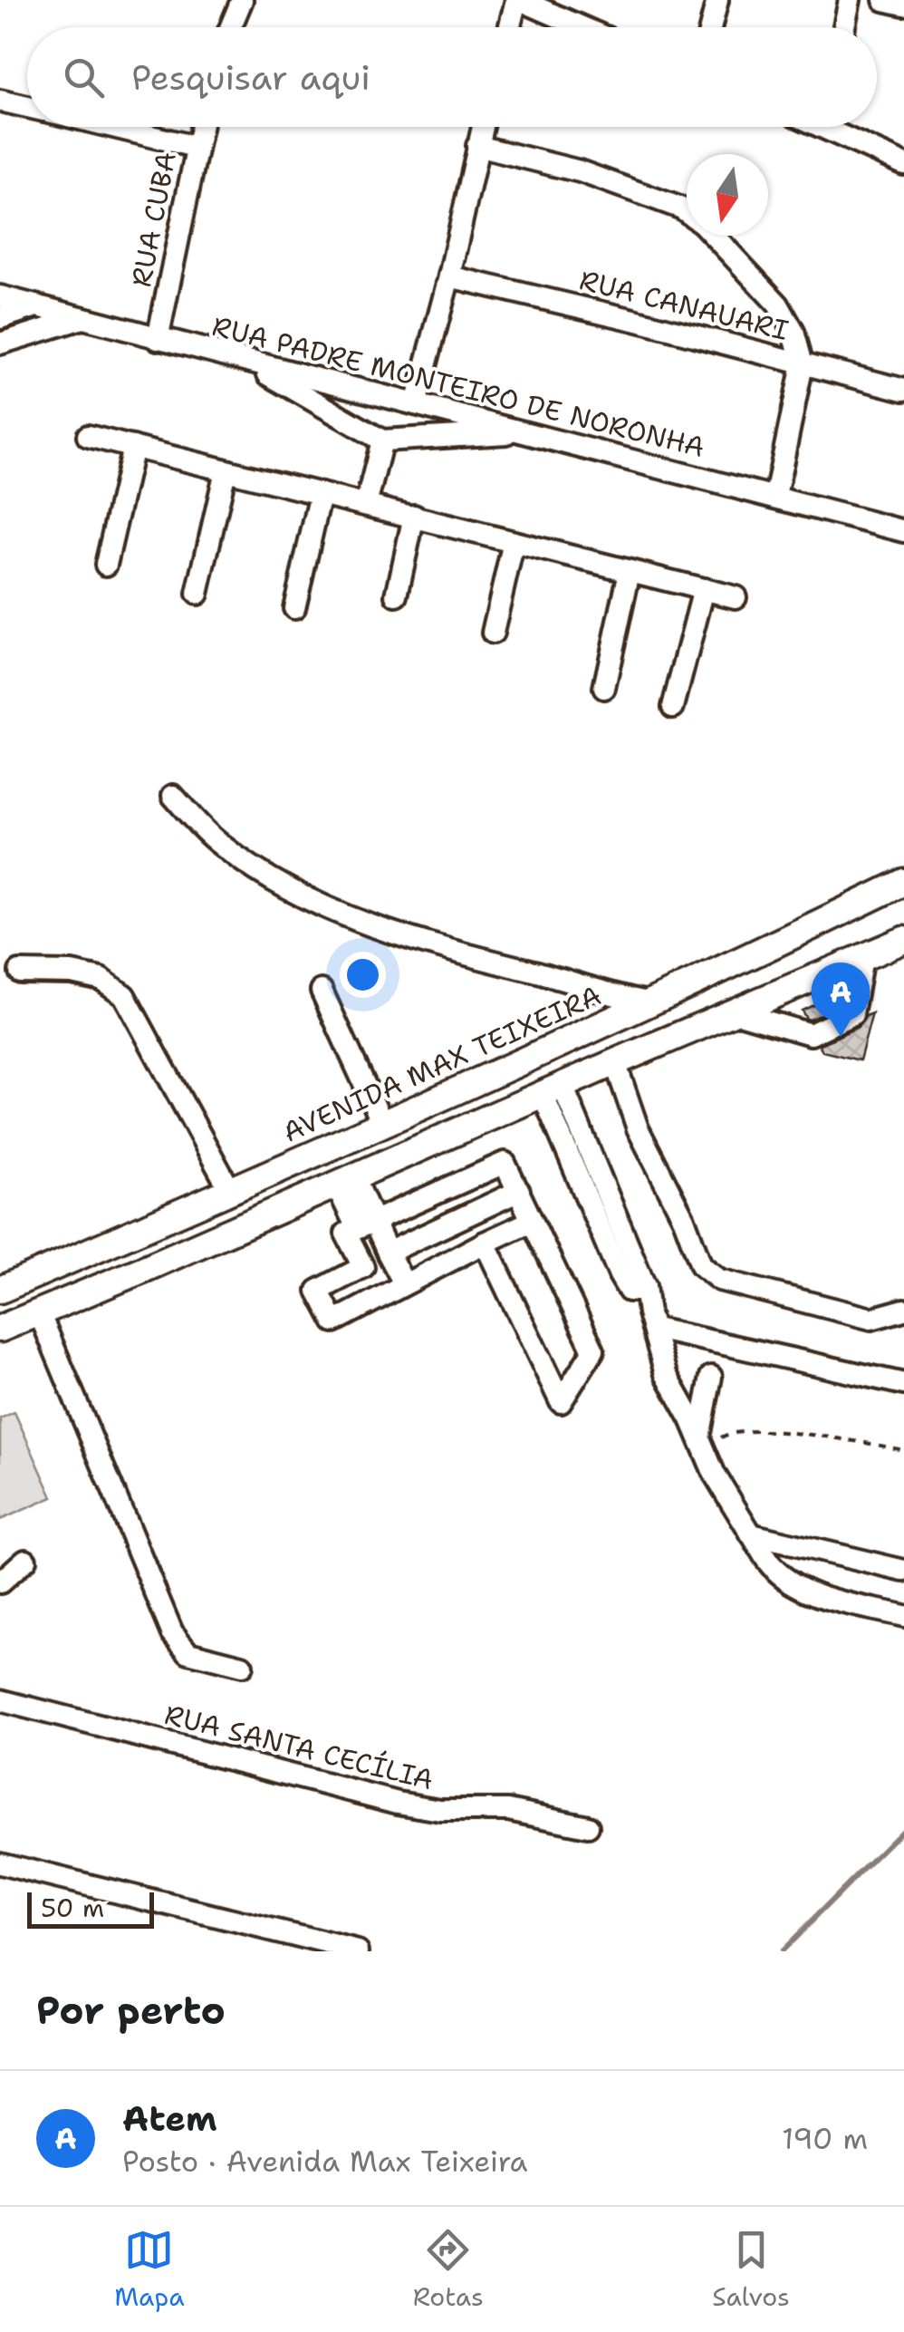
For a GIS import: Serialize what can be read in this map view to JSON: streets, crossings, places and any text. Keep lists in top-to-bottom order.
{
  "streets": {
    "main road": ["AVENIDA MAX TEIXEIRA"],
    "street": [
      "RUA CUBA",
      "RUA CANAUARI",
      "RUA PADRE MONTEIRO DE NORONHA",
      "RUA SANTA CECÍLIA"
    ]
  },
  "crossings": [
    ["RUA CUBA", "RUA PADRE MONTEIRO DE NORONHA"]
  ],
  "scale_bar": "50 m",
  "north": "bottom",
  "page": {
    "search": "Pesquisar aqui",
    "pins": "A",
    "scale": "50 m",
    "heading": "Por perto",
    "list": [
      {
        "mark": "A",
        "name": "Atem",
        "note": "Posto · Avenida Max Teixeira",
        "value": "190 m"
      }
    ],
    "nav": ["Mapa", "Rotas", "Salvos"]
  }
}
